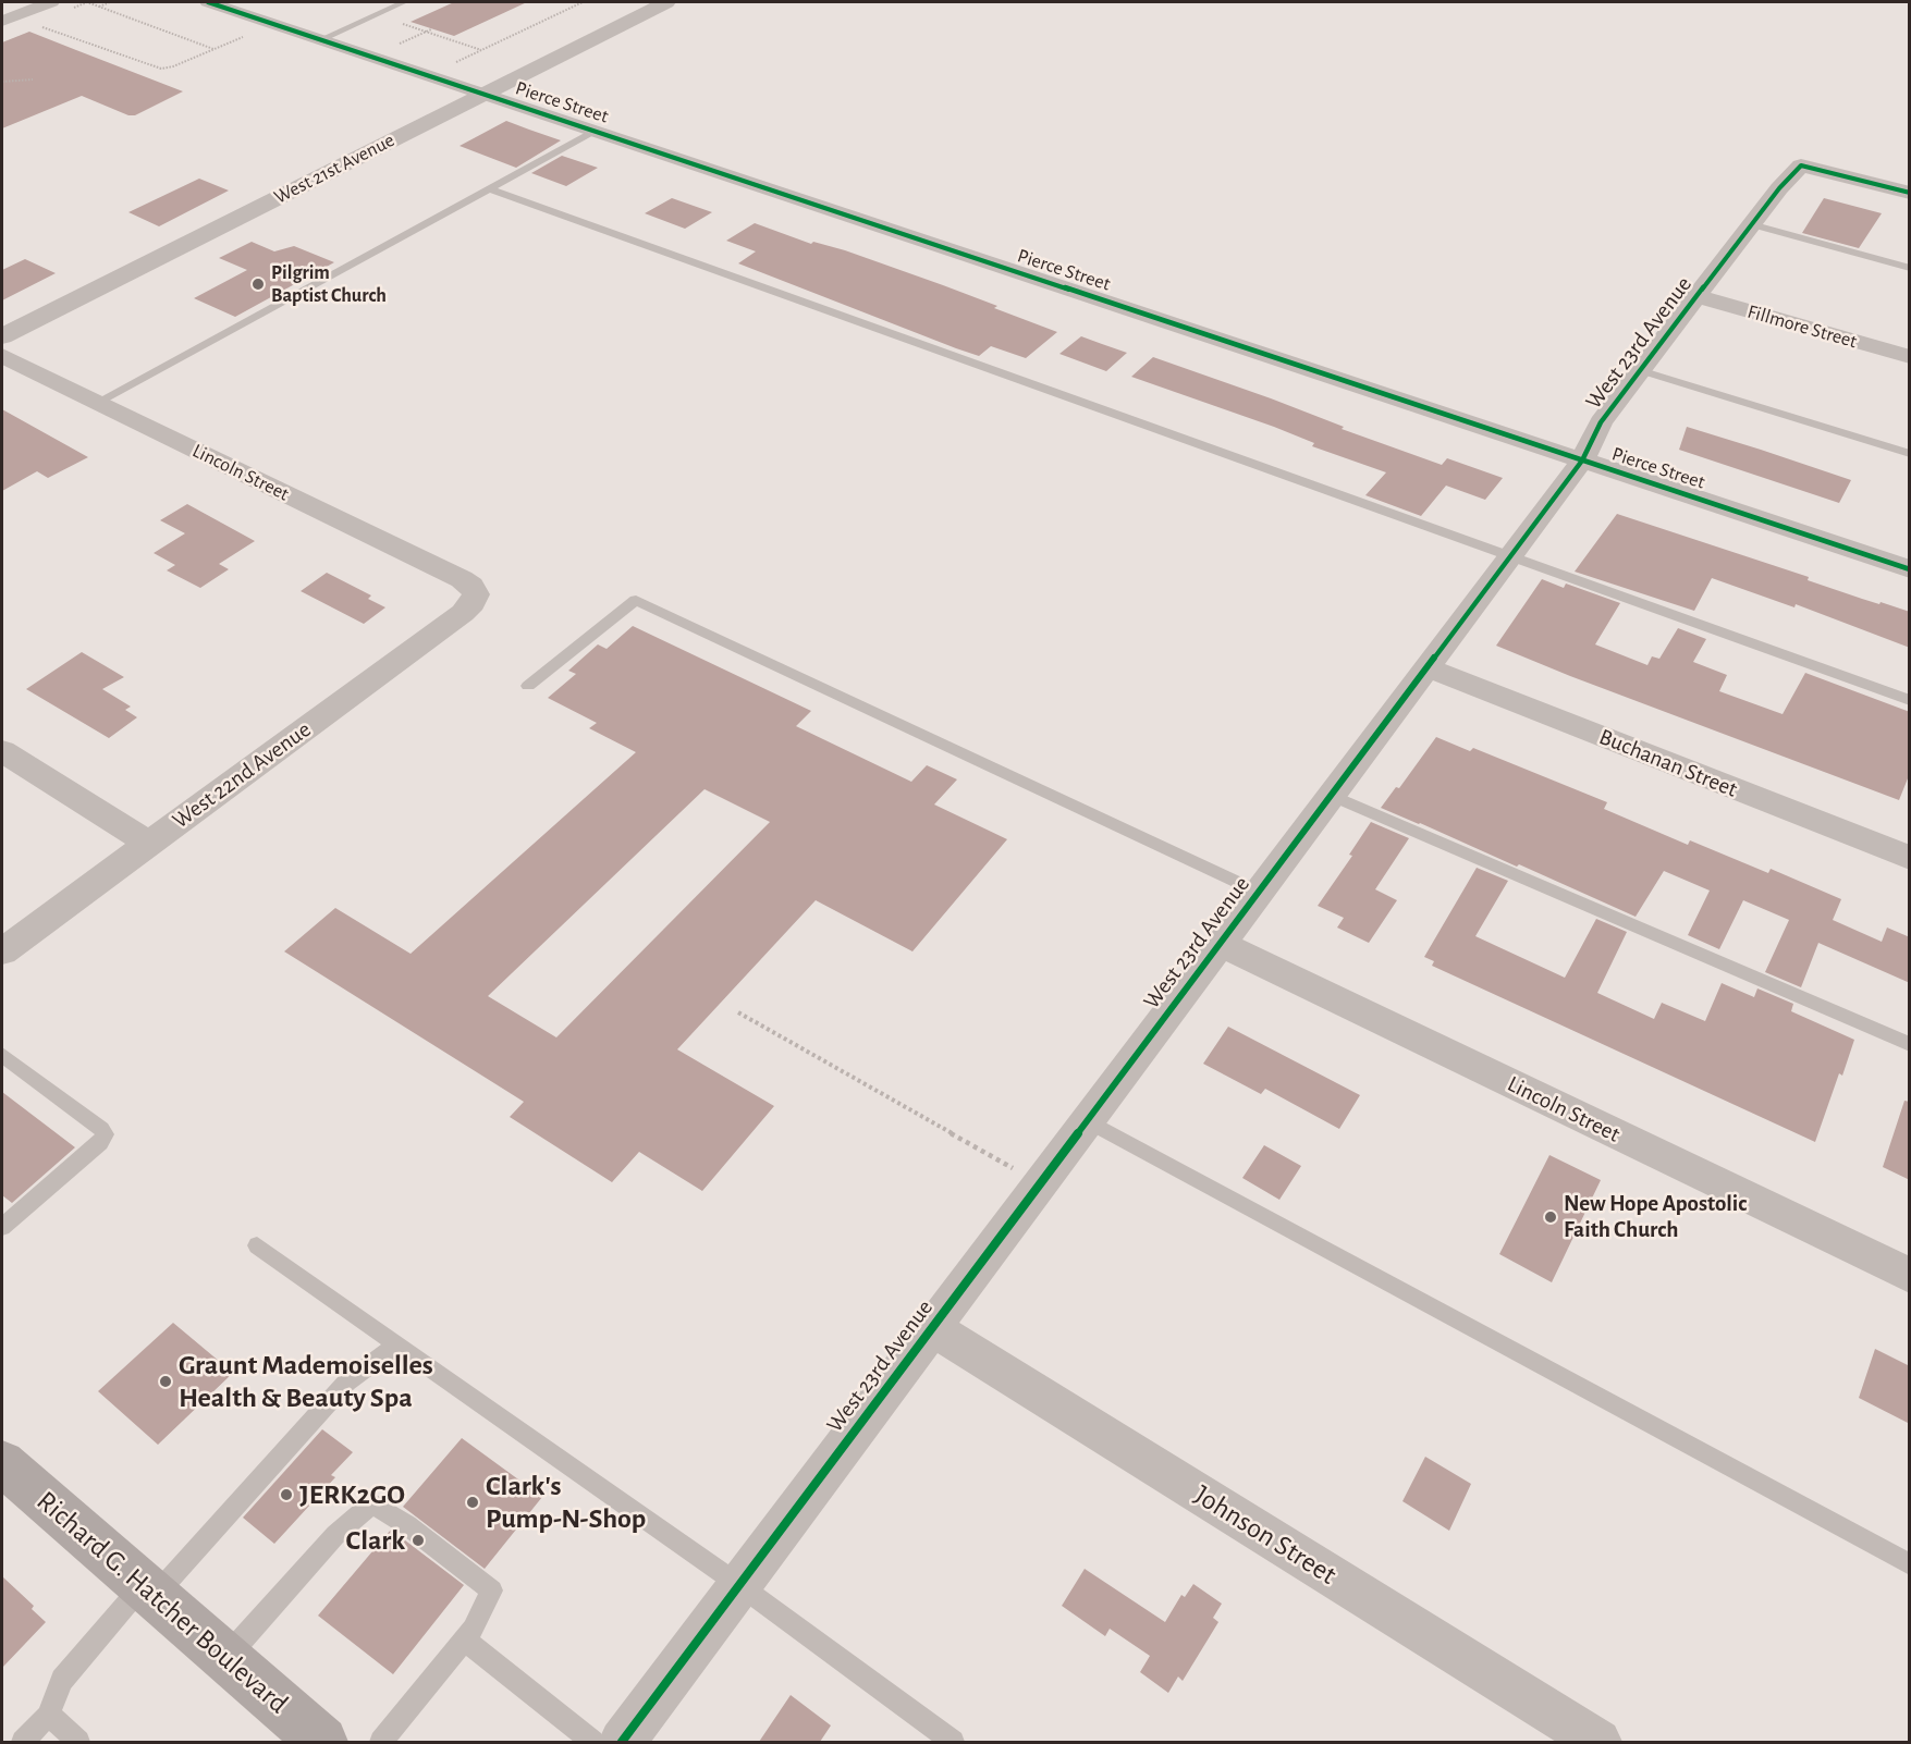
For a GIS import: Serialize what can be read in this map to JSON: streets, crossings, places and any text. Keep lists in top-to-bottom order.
{
  "streets": {
    "main road": ["Richard G. Hatcher Boulevard"],
    "street": [
      "Pierce Street",
      "West 21st Avenue",
      "Fillmore Street",
      "West 23rd Avenue",
      "Lincoln Street",
      "Buchanan Street",
      "West 22nd Avenue",
      "Johnson Street"
    ]
  },
  "crossings": [
    ["Pierce Street", "West 21st Avenue"],
    ["Pierce Street", "West 23rd Avenue"],
    ["Fillmore Street", "West 23rd Avenue"],
    ["West 23rd Avenue", "Lincoln Street"],
    ["West 23rd Avenue", "Buchanan Street"],
    ["West 23rd Avenue", "Johnson Street"],
    ["Lincoln Street", "West 22nd Avenue"]
  ],
  "places": [
    "Pilgrim Baptist Church",
    "New Hope Apostolic Faith Church",
    "Graunt Mademoiselles Health & Beauty Spa",
    "JERK2GO",
    "Clark's Pump-N-Shop",
    "Clark"
  ]
}
